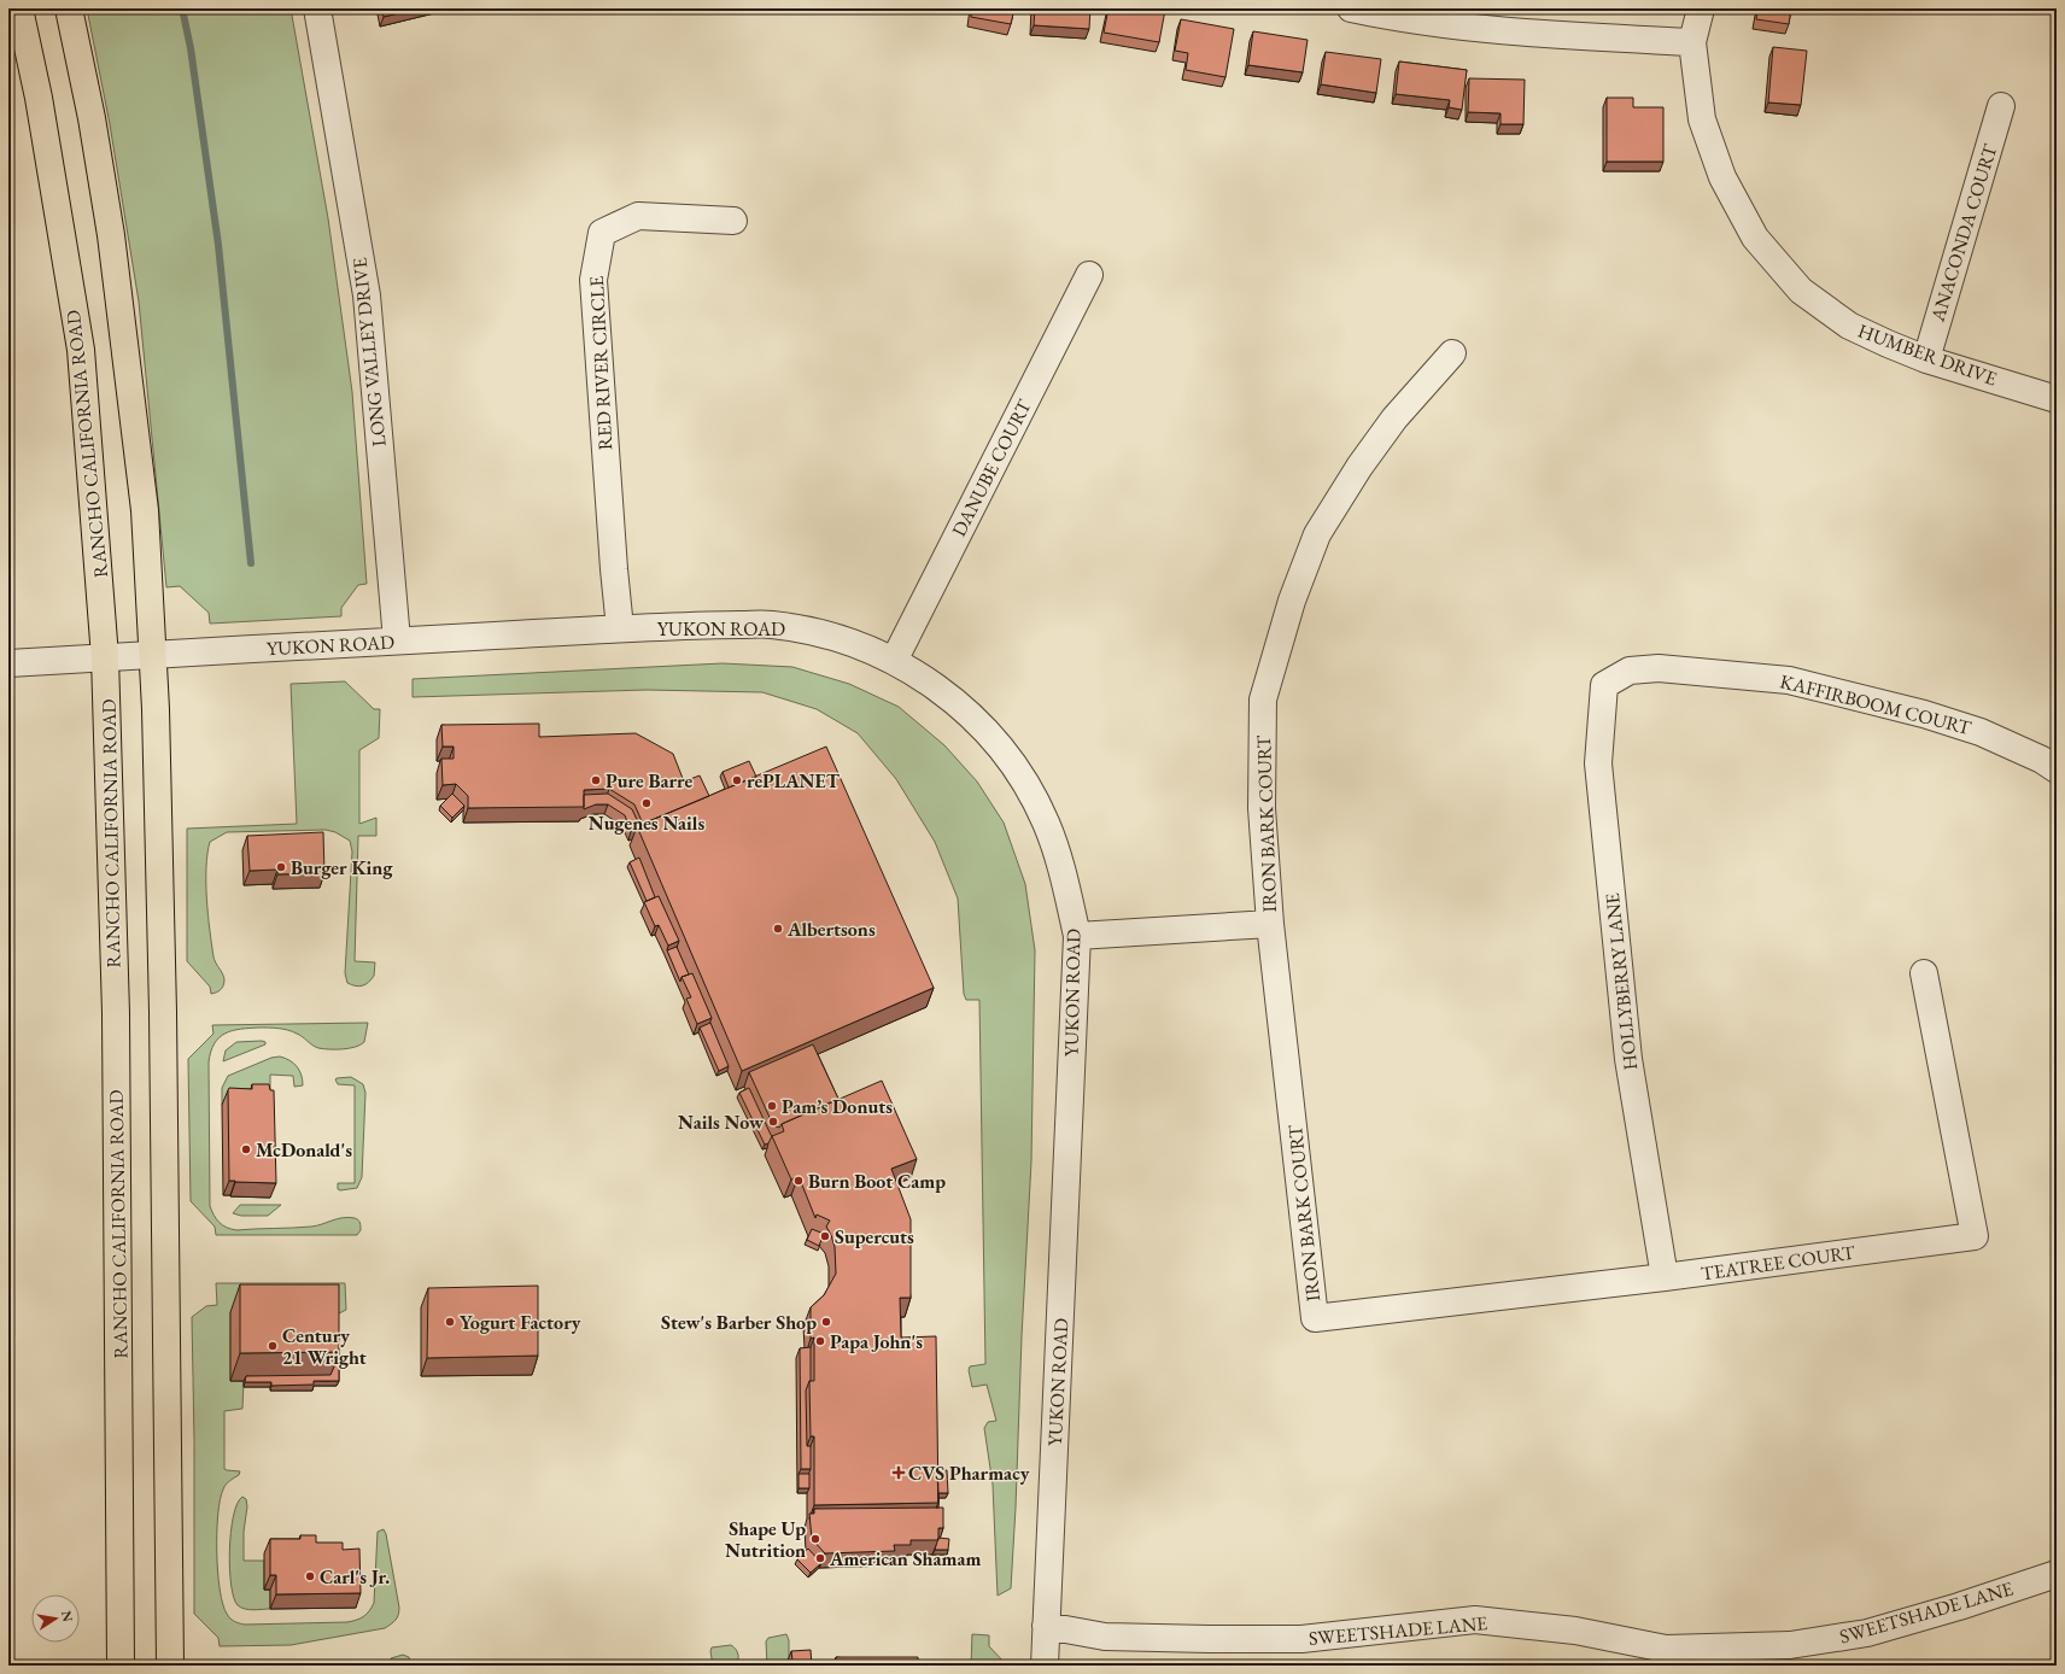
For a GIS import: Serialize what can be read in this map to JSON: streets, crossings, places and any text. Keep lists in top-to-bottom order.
{
  "streets": {
    "main road": ["RANCHO CALIFORNIA ROAD"],
    "street": [
      "ANACONDA COURT",
      "LONG VALLEY DRIVE",
      "HUMBER DRIVE",
      "RED RIVER CIRCLE",
      "DANUBE COURT",
      "YUKON ROAD",
      "KAFFIRBOOM COURT",
      "IRON BARK COURT",
      "HOLLYBERRY LANE",
      "TEATREE COURT",
      "SWEETSHADE LANE"
    ]
  },
  "crossings": [
    ["ANACONDA COURT", "HUMBER DRIVE"],
    ["LONG VALLEY DRIVE", "YUKON ROAD"],
    ["RED RIVER CIRCLE", "YUKON ROAD"],
    ["RANCHO CALIFORNIA ROAD", "YUKON ROAD"],
    ["DANUBE COURT", "YUKON ROAD"],
    ["YUKON ROAD", "SWEETSHADE LANE"],
    ["KAFFIRBOOM COURT", "HOLLYBERRY LANE"],
    ["IRON BARK COURT", "TEATREE COURT"],
    ["HOLLYBERRY LANE", "TEATREE COURT"]
  ],
  "places": {
    "other": [
      "Pure Barre",
      "rePLANET",
      "Nugenes Nails",
      "Burger King",
      "Albertsons",
      "Pam’s Donuts",
      "Nails Now",
      "McDonald's",
      "Burn Boot Camp",
      "Supercuts",
      "Yogurt Factory",
      "Stew's Barber Shop",
      "Papa John's",
      "Century 21 Wright",
      "Shape Up Nutrition",
      "American Shamam",
      "Carl's Jr."
    ],
    "health": ["CVS Pharmacy"]
  },
  "north": "right"
}
